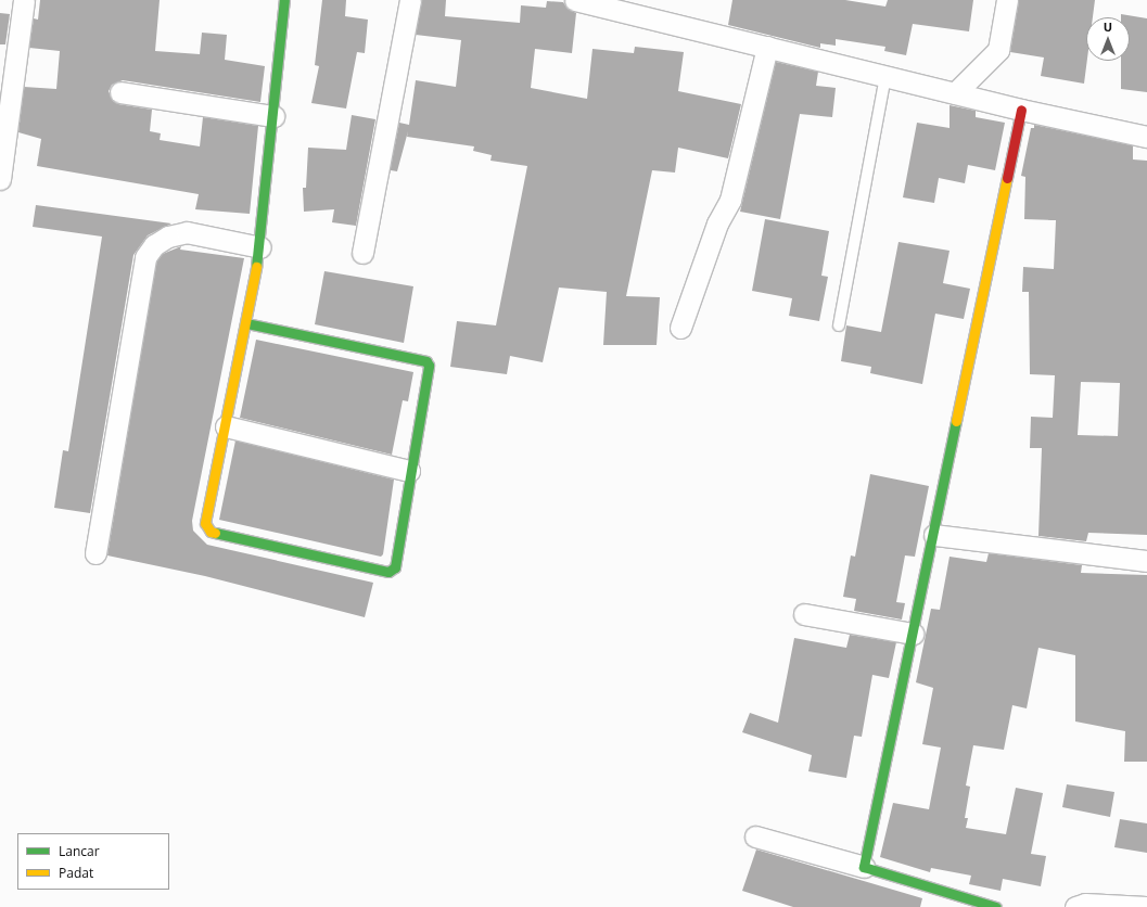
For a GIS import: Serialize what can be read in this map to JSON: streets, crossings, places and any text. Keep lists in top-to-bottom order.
{
  "legend": ["Lancar", "Padat"],
  "north": "top"
}
